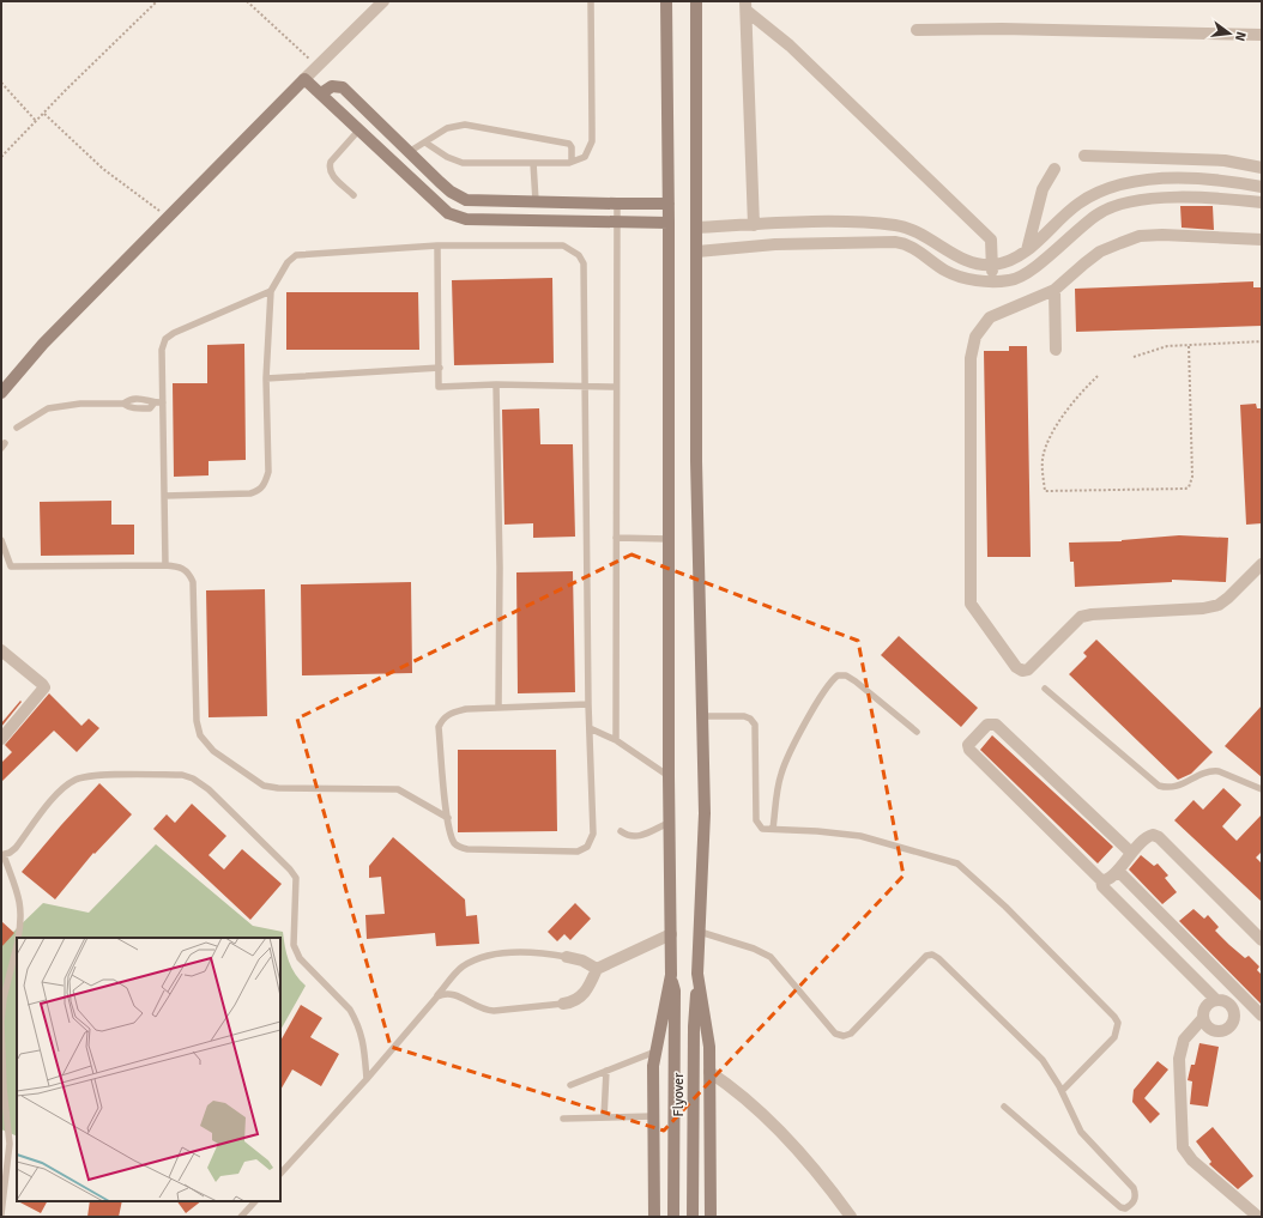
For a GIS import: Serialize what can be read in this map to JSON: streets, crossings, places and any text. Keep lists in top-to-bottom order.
{
  "streets": {
    "main road": ["Flyover"]
  },
  "north": "right"
}
